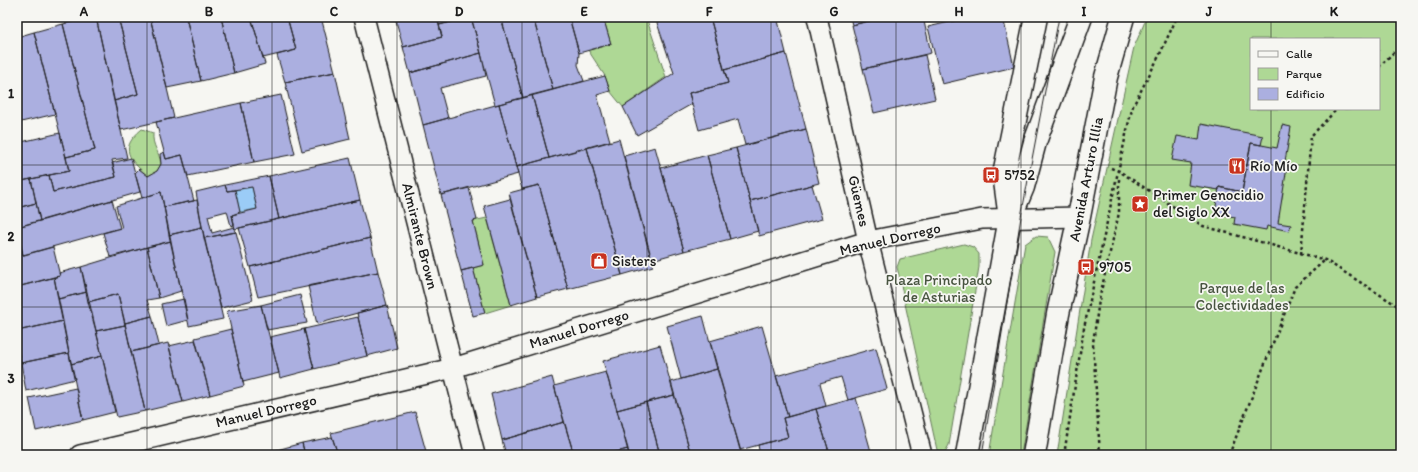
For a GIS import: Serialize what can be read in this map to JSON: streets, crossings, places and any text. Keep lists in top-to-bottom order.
{
  "streets": {
    "main road": ["Avenida Arturo Illia"],
    "street": ["Güemes", "Almirante Brown", "Manuel Dorrego"]
  },
  "crossings": [
    ["Avenida Arturo Illia", "Manuel Dorrego"],
    ["Güemes", "Manuel Dorrego"],
    ["Almirante Brown", "Manuel Dorrego"]
  ],
  "parks": ["Plaza Principado de Asturias", "Parque de las Colectividades"],
  "places": {
    "restaurant": ["Río Mío"],
    "bus stop": ["5752", "9705"],
    "place": ["Primer Genocidio del Siglo XX"],
    "shop": ["Sisters"]
  },
  "legend": ["Calle", "Parque", "Edificio"],
  "grid": {
    "columns": [
      "A",
      "B",
      "C",
      "D",
      "E",
      "F",
      "G",
      "H",
      "I",
      "J",
      "K"
    ],
    "rows": ["1", "2", "3"]
  }
}
